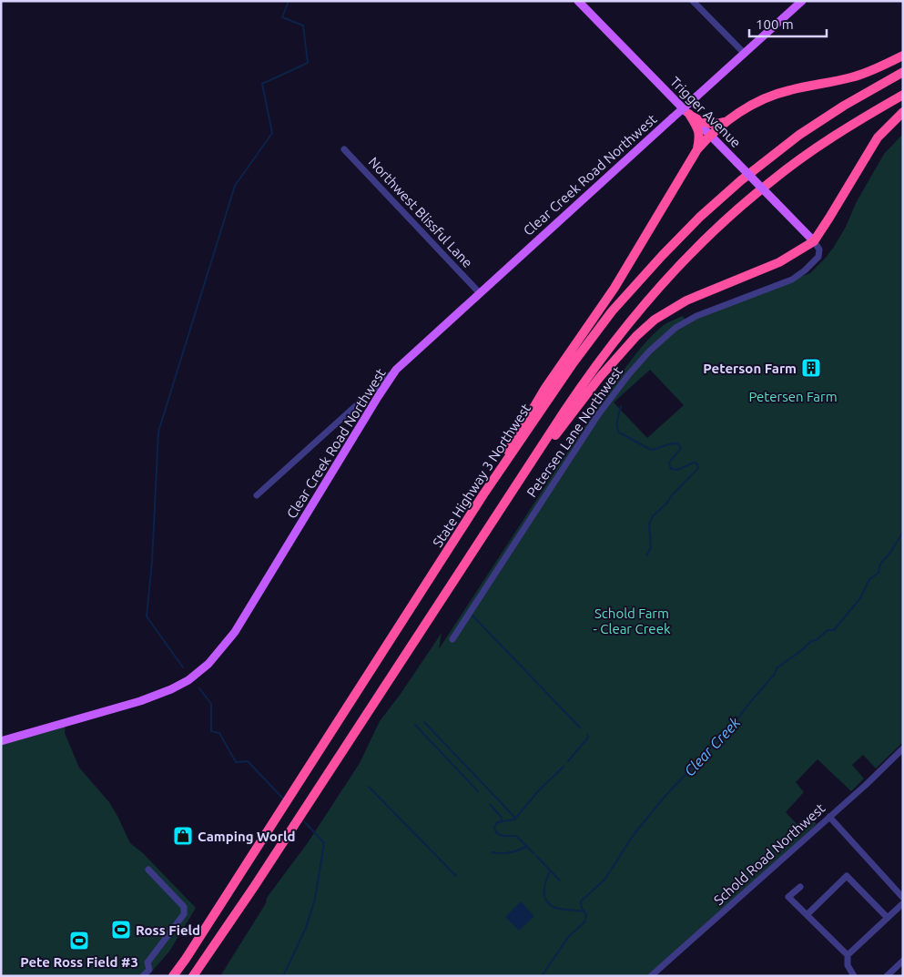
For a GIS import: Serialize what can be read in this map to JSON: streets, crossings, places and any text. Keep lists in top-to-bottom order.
{
  "streets": {
    "highway": ["State Highway 3 Northwest"],
    "main road": ["Trigger Avenue", "Clear Creek Road Northwest"],
    "street": ["Northwest Blissful Lane", "Petersen Lane Northwest", "Schold Road Northwest"]
  },
  "crossings": [
    ["Trigger Avenue", "Petersen Lane Northwest"],
    ["Clear Creek Road Northwest", "Northwest Blissful Lane"]
  ],
  "water": ["Clear Creek"],
  "parks": ["Petersen Farm", "Schold Farm - Clear Creek"],
  "places": {
    "building": ["Peterson Farm"],
    "shop": ["Camping World"],
    "sports": ["Ross Field", "Pete Ross Field #3"]
  },
  "scale_bar": "100 m"
}
